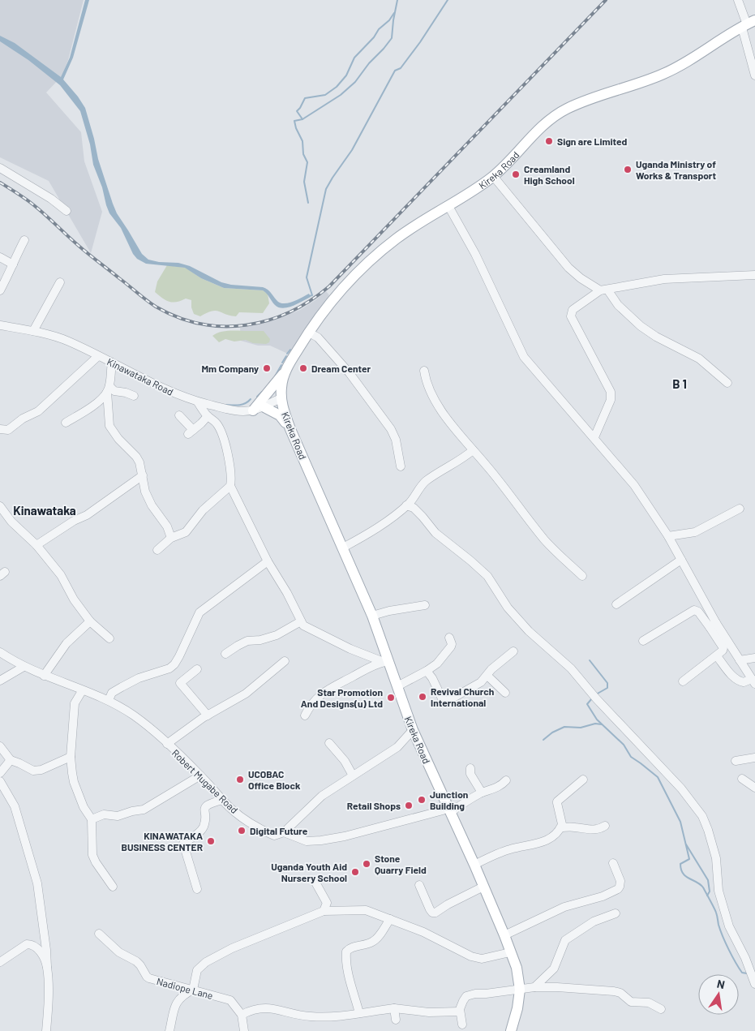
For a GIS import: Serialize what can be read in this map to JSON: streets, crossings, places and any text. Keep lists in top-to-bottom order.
{
  "streets": {
    "main road": ["Kireka Road"],
    "street": ["Kinawataka Road", "Robert Mugabe Road", "Nadiope Lane"]
  },
  "crossings": [
    ["Kireka Road", "Kinawataka Road"],
    ["Kireka Road", "Robert Mugabe Road"]
  ],
  "districts": ["B 1", "Kinawataka"],
  "places": [
    "Sign are Limited",
    "Uganda Ministry of Works & Transport",
    "Creamland High School",
    "Mm Company",
    "Dream Center",
    "Revival Church International",
    "Star Promotion And Designs(u) Ltd",
    "UCOBAC Office Block",
    "Junction Building",
    "Retail Shops",
    "Digital Future",
    "KINAWATAKA BUSINESS CENTER",
    "Stone Quarry Field",
    "Uganda Youth Aid Nursery School"
  ],
  "north": "top"
}
